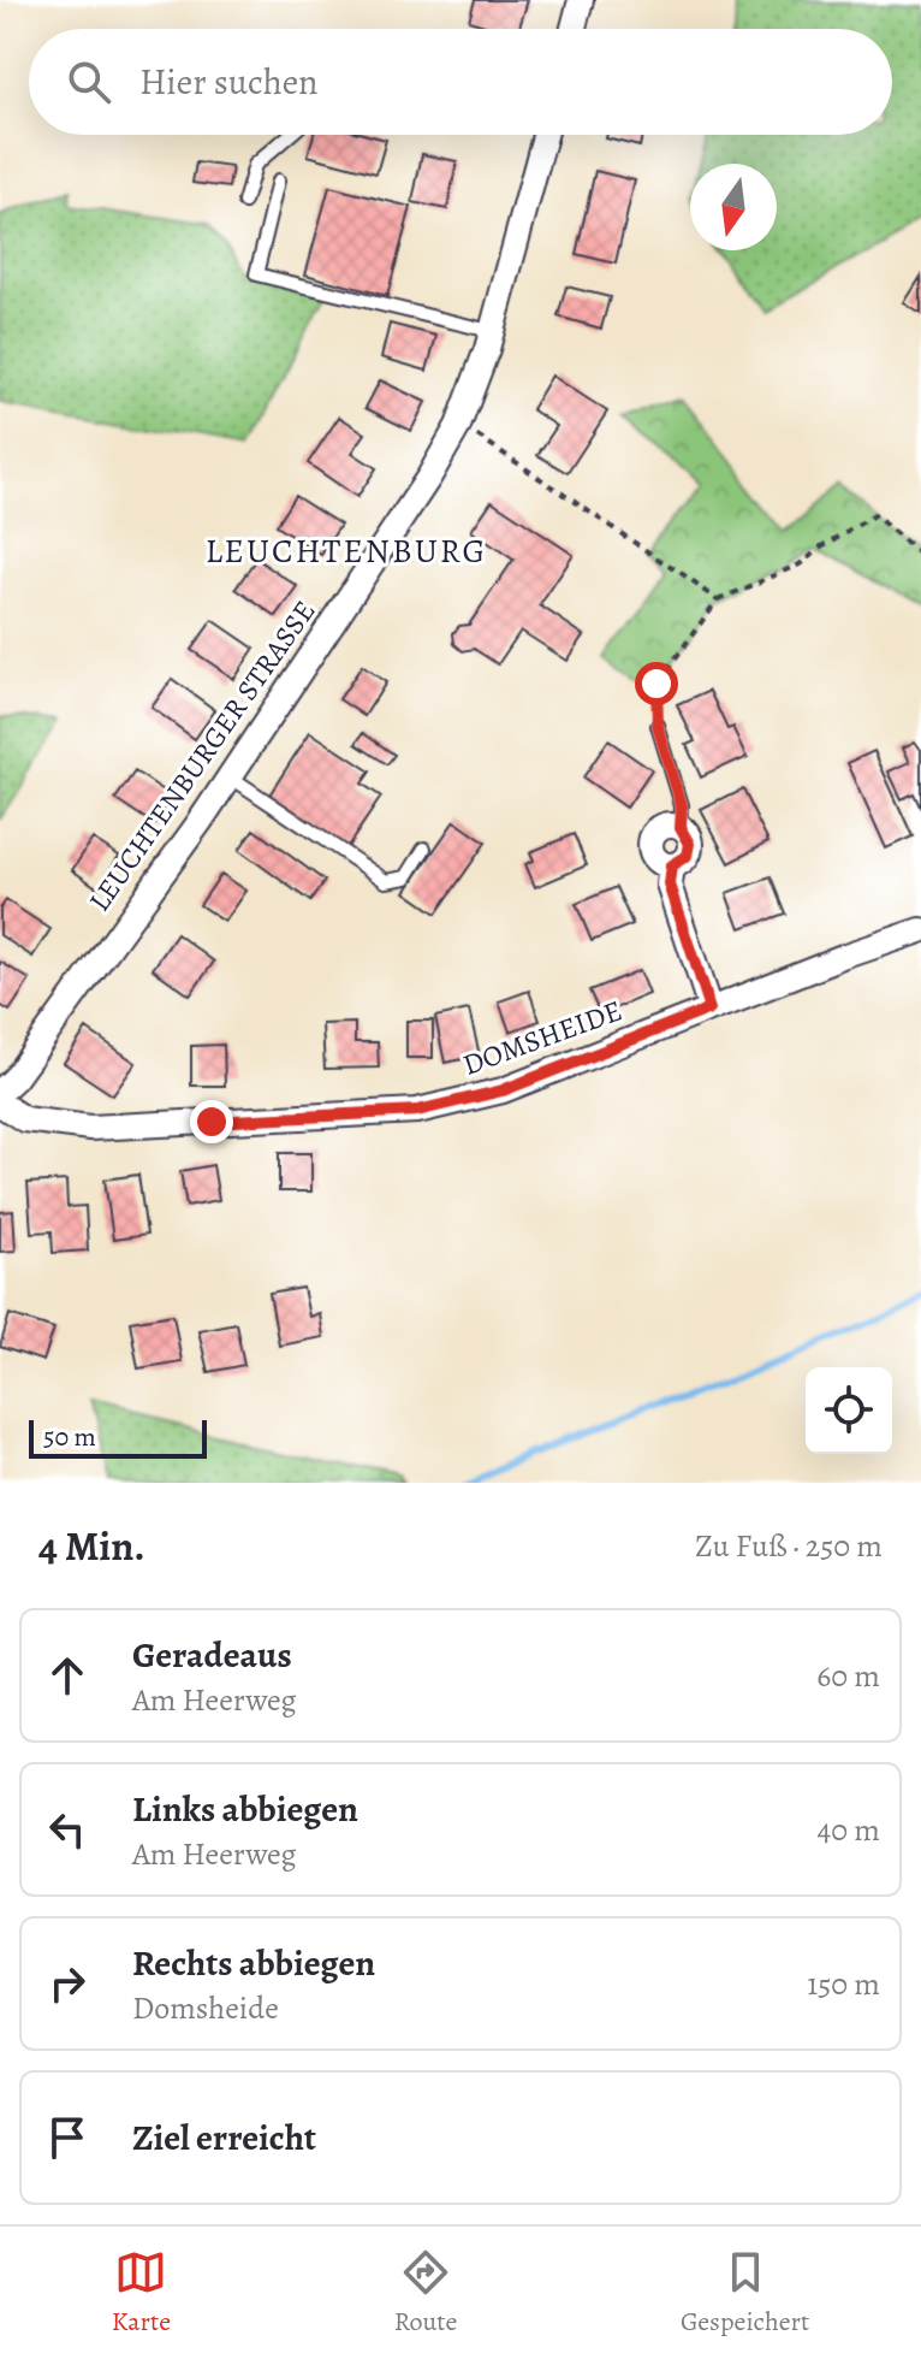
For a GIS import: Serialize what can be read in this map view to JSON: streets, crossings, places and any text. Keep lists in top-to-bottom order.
{
  "streets": {
    "street": ["LEUCHTENBURGER STRASSE", "DOMSHEIDE"]
  },
  "districts": ["LEUCHTENBURG"],
  "scale_bar": "50 m",
  "north": "bottom",
  "page": {
    "search": "Hier suchen",
    "scale": "50 m",
    "heading": ["4 Min.", "Zu Fuß · 250 m"],
    "list": [
      ["Geradeaus", "Am Heerweg", "60 m"],
      ["Links abbiegen", "Am Heerweg", "40 m"],
      ["Rechts abbiegen", "Domsheide", "150 m"],
      "Ziel erreicht"
    ],
    "nav": ["Karte", "Route", "Gespeichert"]
  }
}
